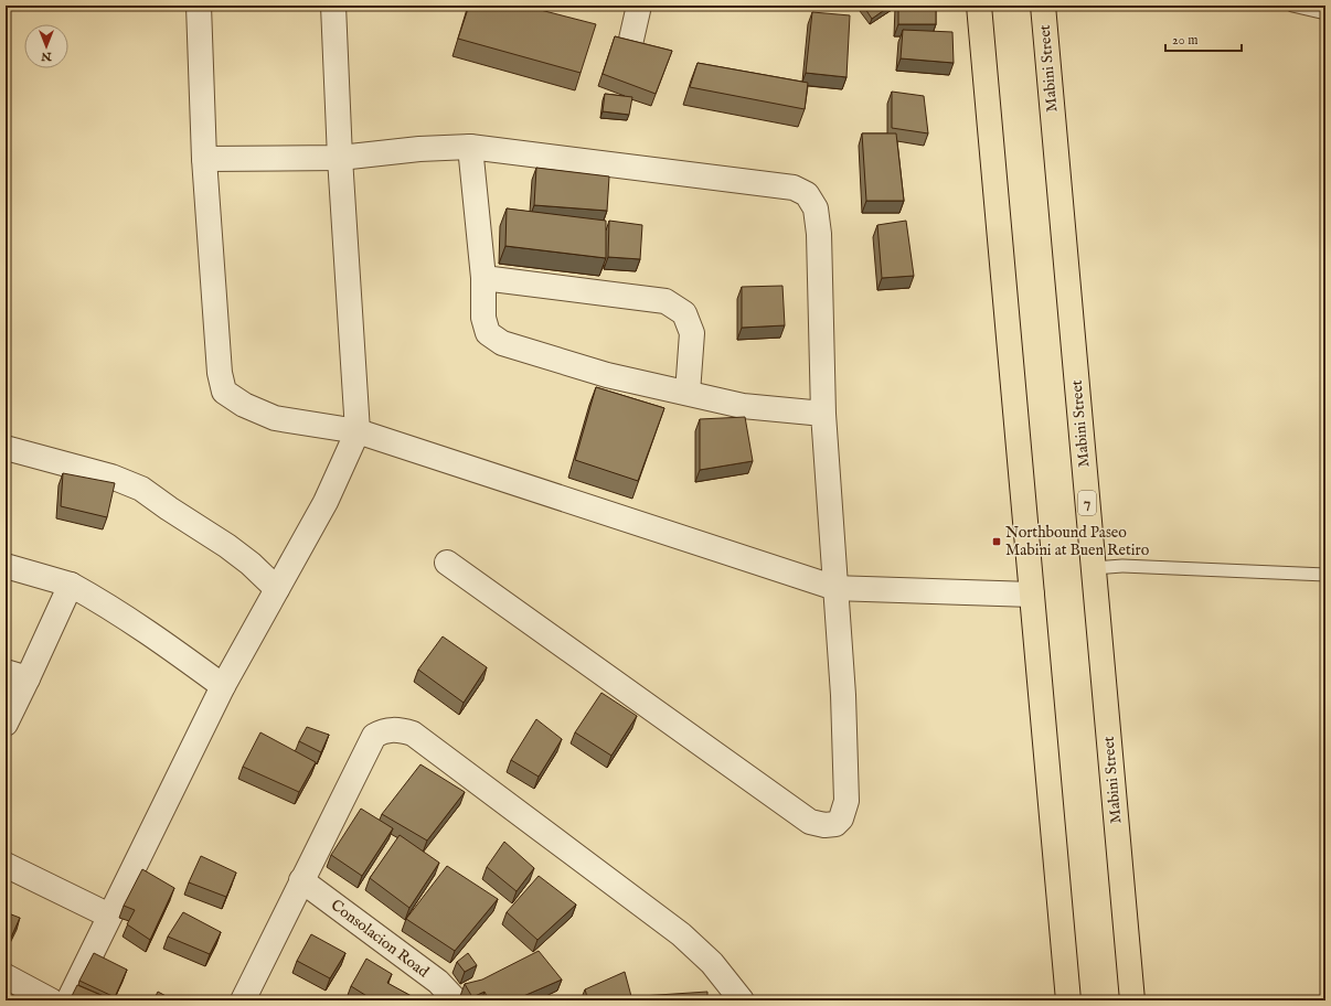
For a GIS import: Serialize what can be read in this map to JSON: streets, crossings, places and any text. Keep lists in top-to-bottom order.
{
  "streets": {
    "main road": ["Mabini Street", "7"],
    "street": ["Consolacion Road"]
  },
  "places": {
    "transit": ["Northbound Paseo Mabini at Buen Retiro"]
  },
  "scale_bar": "20 m",
  "north": "bottom"
}
